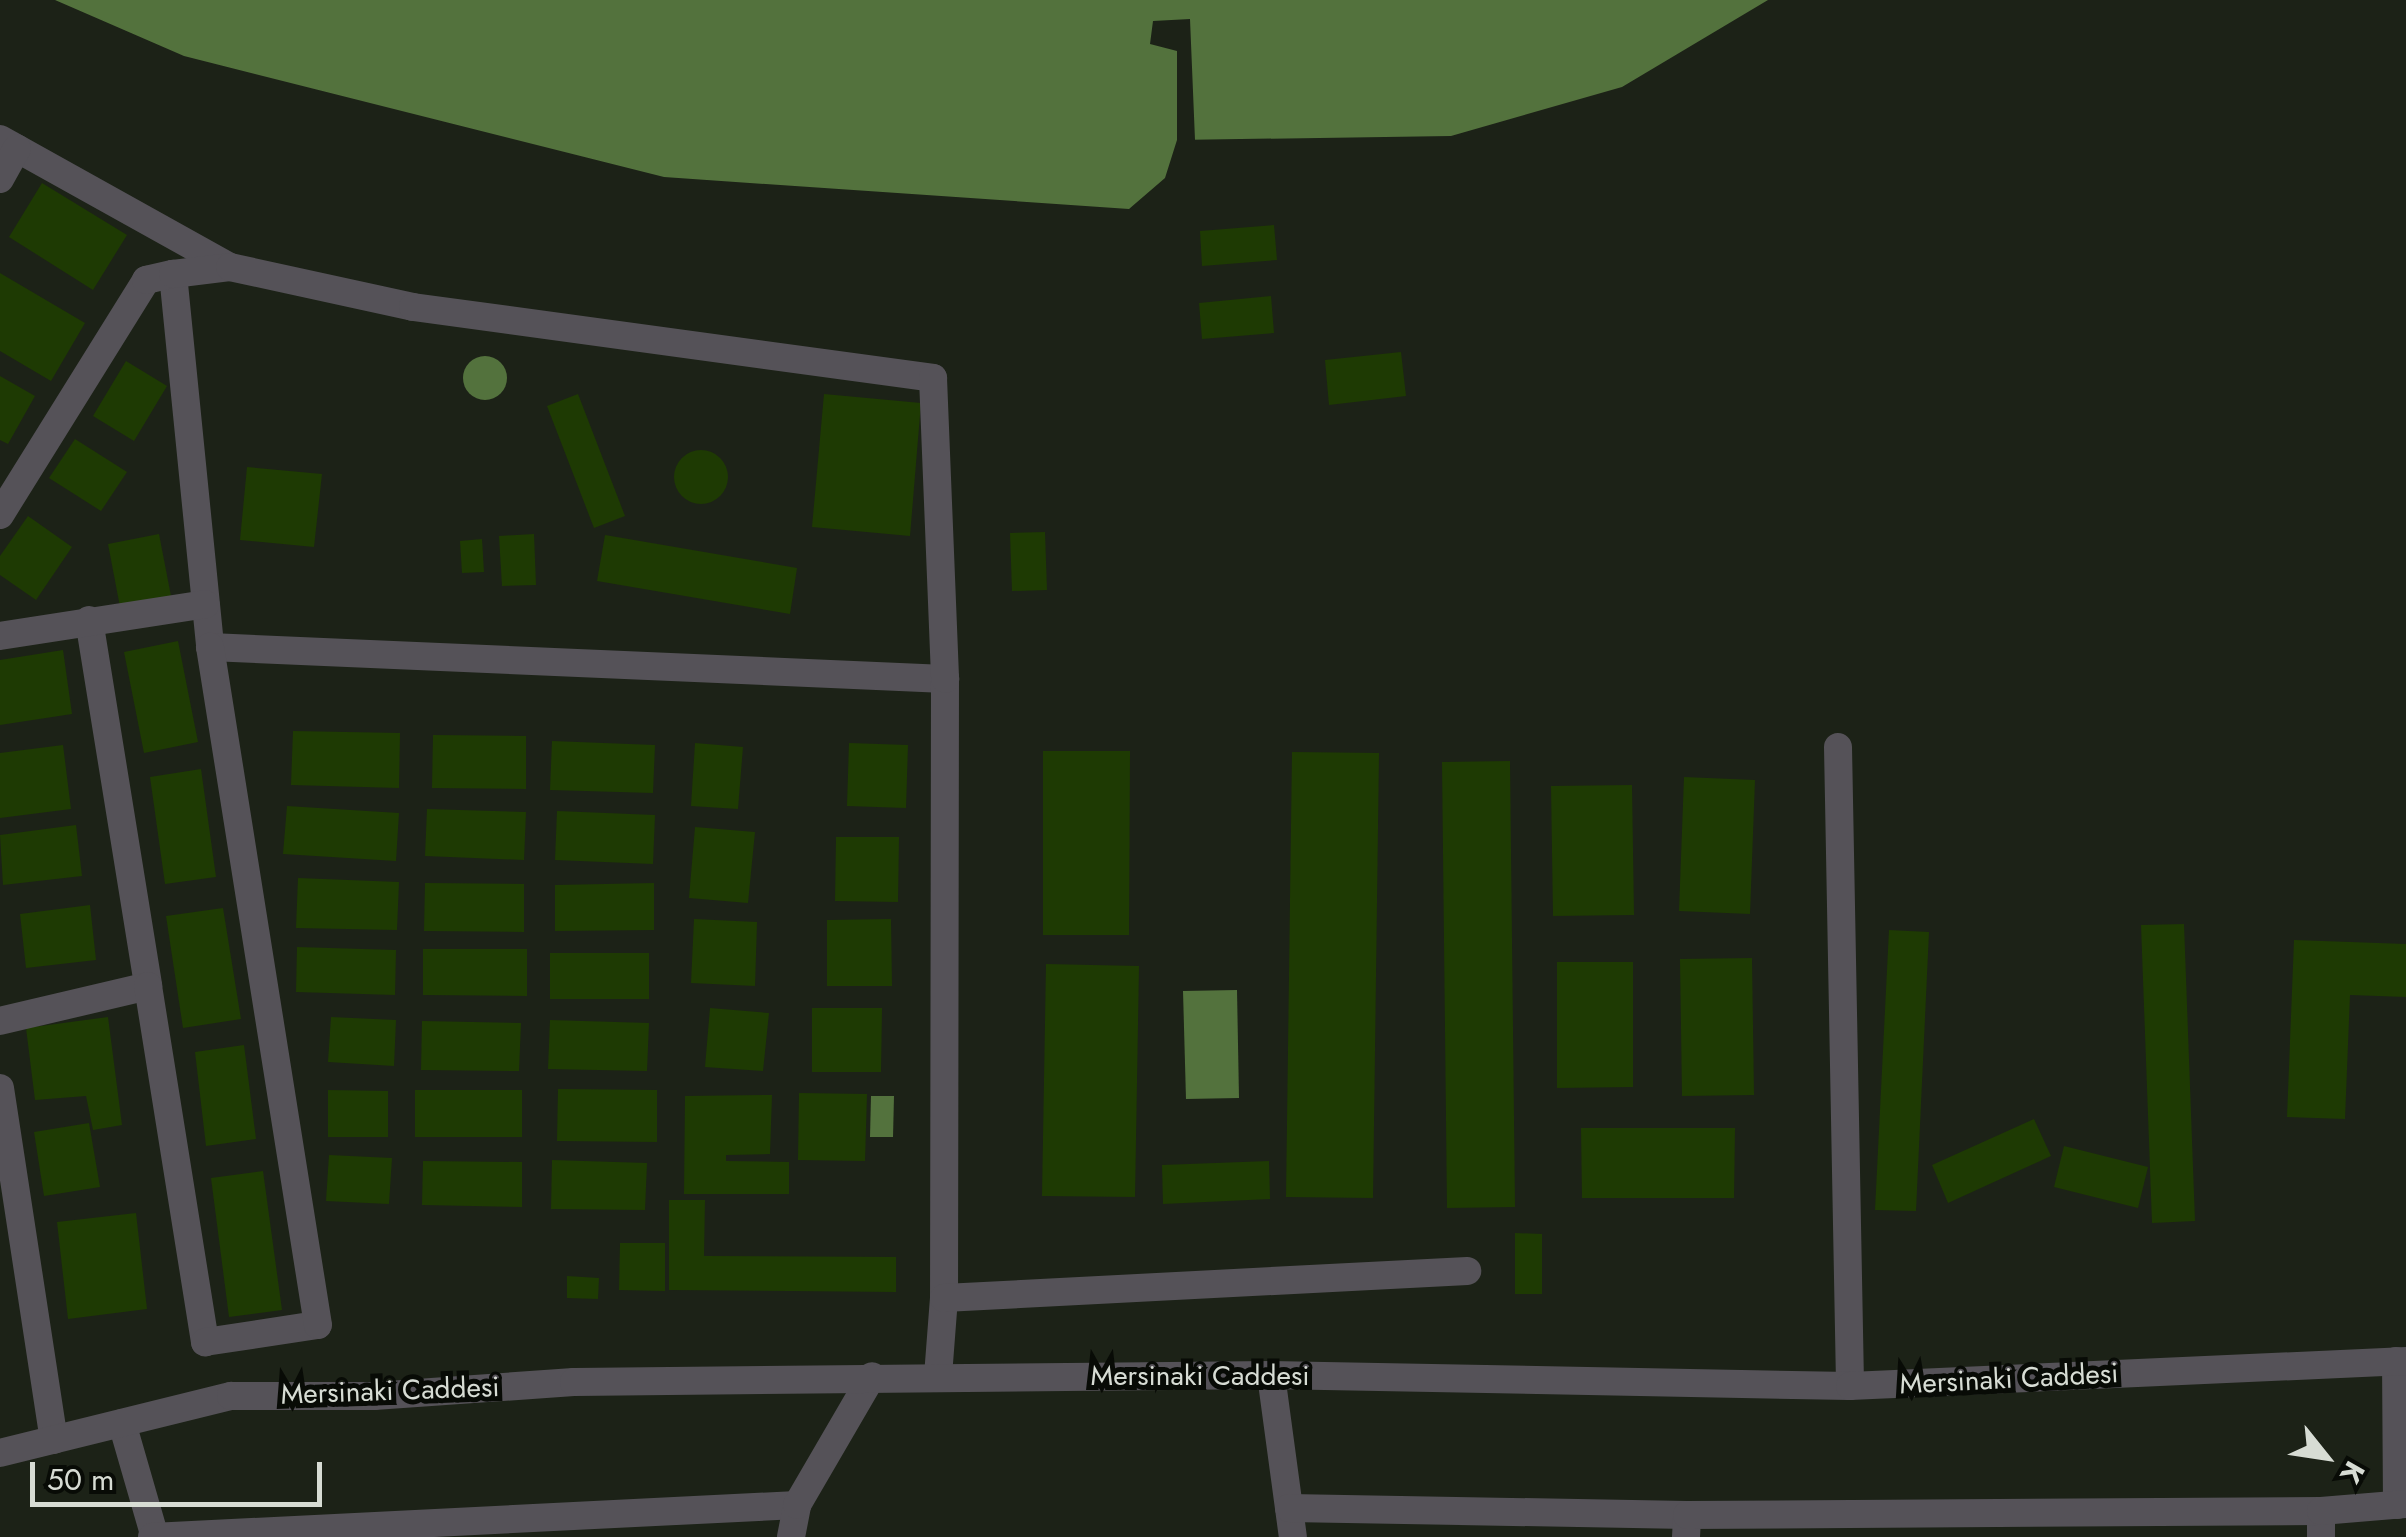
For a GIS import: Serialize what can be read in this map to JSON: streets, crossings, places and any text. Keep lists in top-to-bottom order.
{
  "streets": {
    "street": ["Mersinaki Caddesi"]
  },
  "scale_bar": "50 m",
  "north": "bottom right"
}
